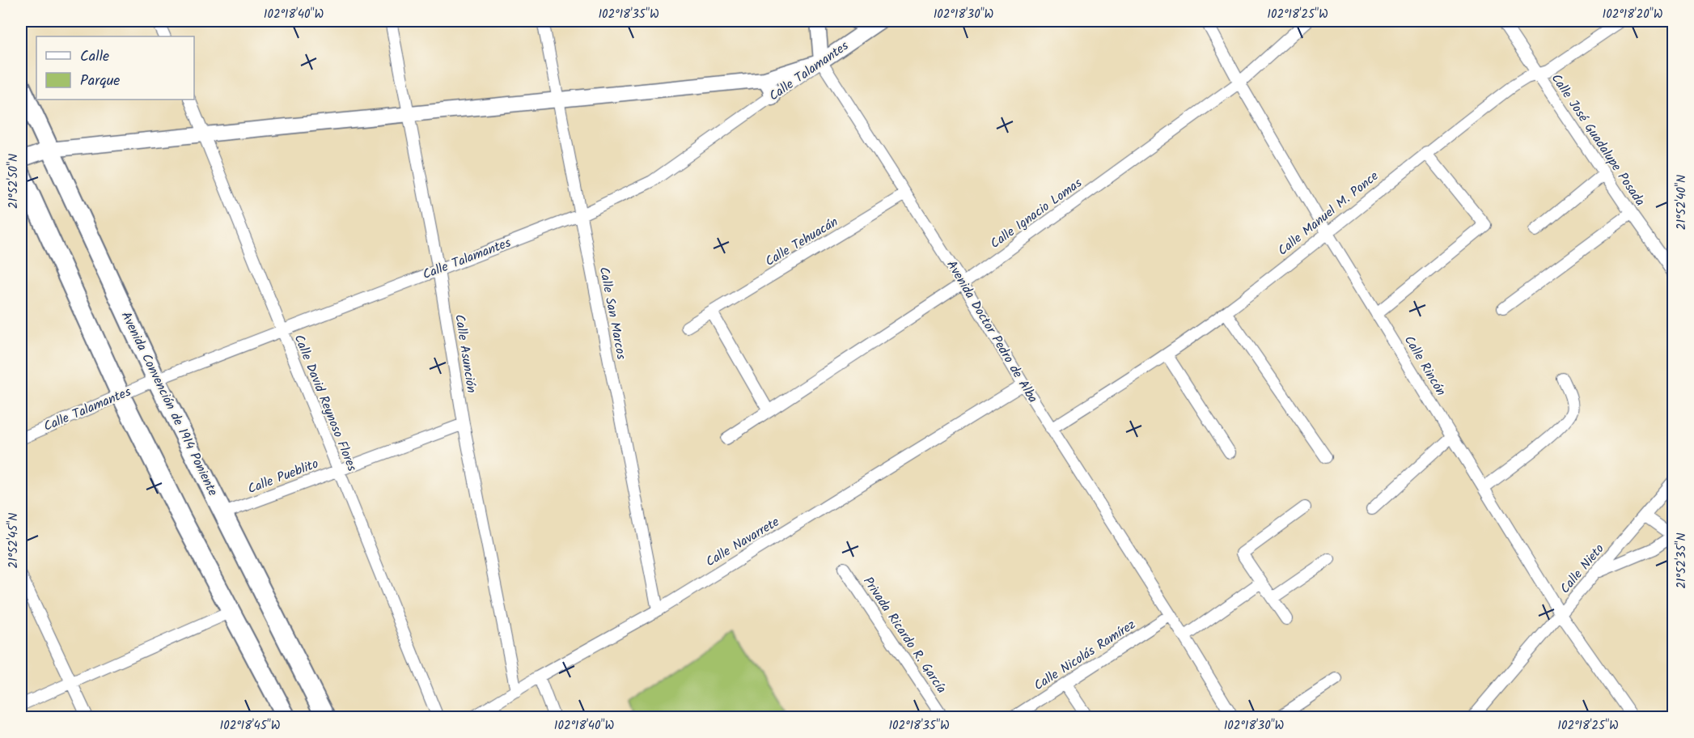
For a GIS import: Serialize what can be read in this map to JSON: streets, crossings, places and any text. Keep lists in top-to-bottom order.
{
  "streets": {
    "main road": ["Avenida Convención de 1914 Poniente"],
    "street": [
      "Calle Talamantes",
      "Calle José Guadalupe Posada",
      "Calle Ignacio Lomas",
      "Calle Manuel M. Ponce",
      "Calle Tehuacán",
      "Calle San Marcos",
      "Avenida Doctor Pedro de Alba",
      "Calle Asunción",
      "Calle Rincón",
      "Calle David Reynoso Flores",
      "Calle Pueblito",
      "Calle Navarrete",
      "Calle Nieto",
      "Privada Ricardo R. García",
      "Calle Nicolás Ramírez"
    ]
  },
  "crossings": [
    ["Calle Talamantes", "Calle San Marcos"],
    ["Calle Talamantes", "Avenida Doctor Pedro de Alba"],
    ["Calle Talamantes", "Calle Asunción"],
    ["Calle Talamantes", "Calle David Reynoso Flores"],
    ["Calle Talamantes", "Avenida Convención de 1914 Poniente"],
    ["Calle José Guadalupe Posada", "Calle Manuel M. Ponce"],
    ["Calle Ignacio Lomas", "Avenida Doctor Pedro de Alba"],
    ["Calle Ignacio Lomas", "Calle Rincón"],
    ["Calle Manuel M. Ponce", "Avenida Doctor Pedro de Alba"],
    ["Calle Manuel M. Ponce", "Calle Rincón"],
    ["Calle Tehuacán", "Avenida Doctor Pedro de Alba"],
    ["Calle San Marcos", "Calle Navarrete"],
    ["Avenida Doctor Pedro de Alba", "Calle Navarrete"],
    ["Avenida Doctor Pedro de Alba", "Calle Nicolás Ramírez"],
    ["Calle Asunción", "Calle Pueblito"],
    ["Calle Asunción", "Calle Navarrete"],
    ["Calle Rincón", "Calle Nieto"],
    ["Calle David Reynoso Flores", "Calle Pueblito"],
    ["Avenida Convención de 1914 Poniente", "Calle Pueblito"]
  ],
  "legend": ["Calle", "Parque"],
  "coordinates": [
    "102°18'40\"W",
    "102°18'35\"W",
    "102°18'30\"W",
    "102°18'25\"W",
    "102°18'20\"W",
    "21°52'50\"N",
    "21°52'40\"N",
    "21°52'45\"N",
    "21°52'35\"N",
    "102°18'45\"W"
  ]
}
